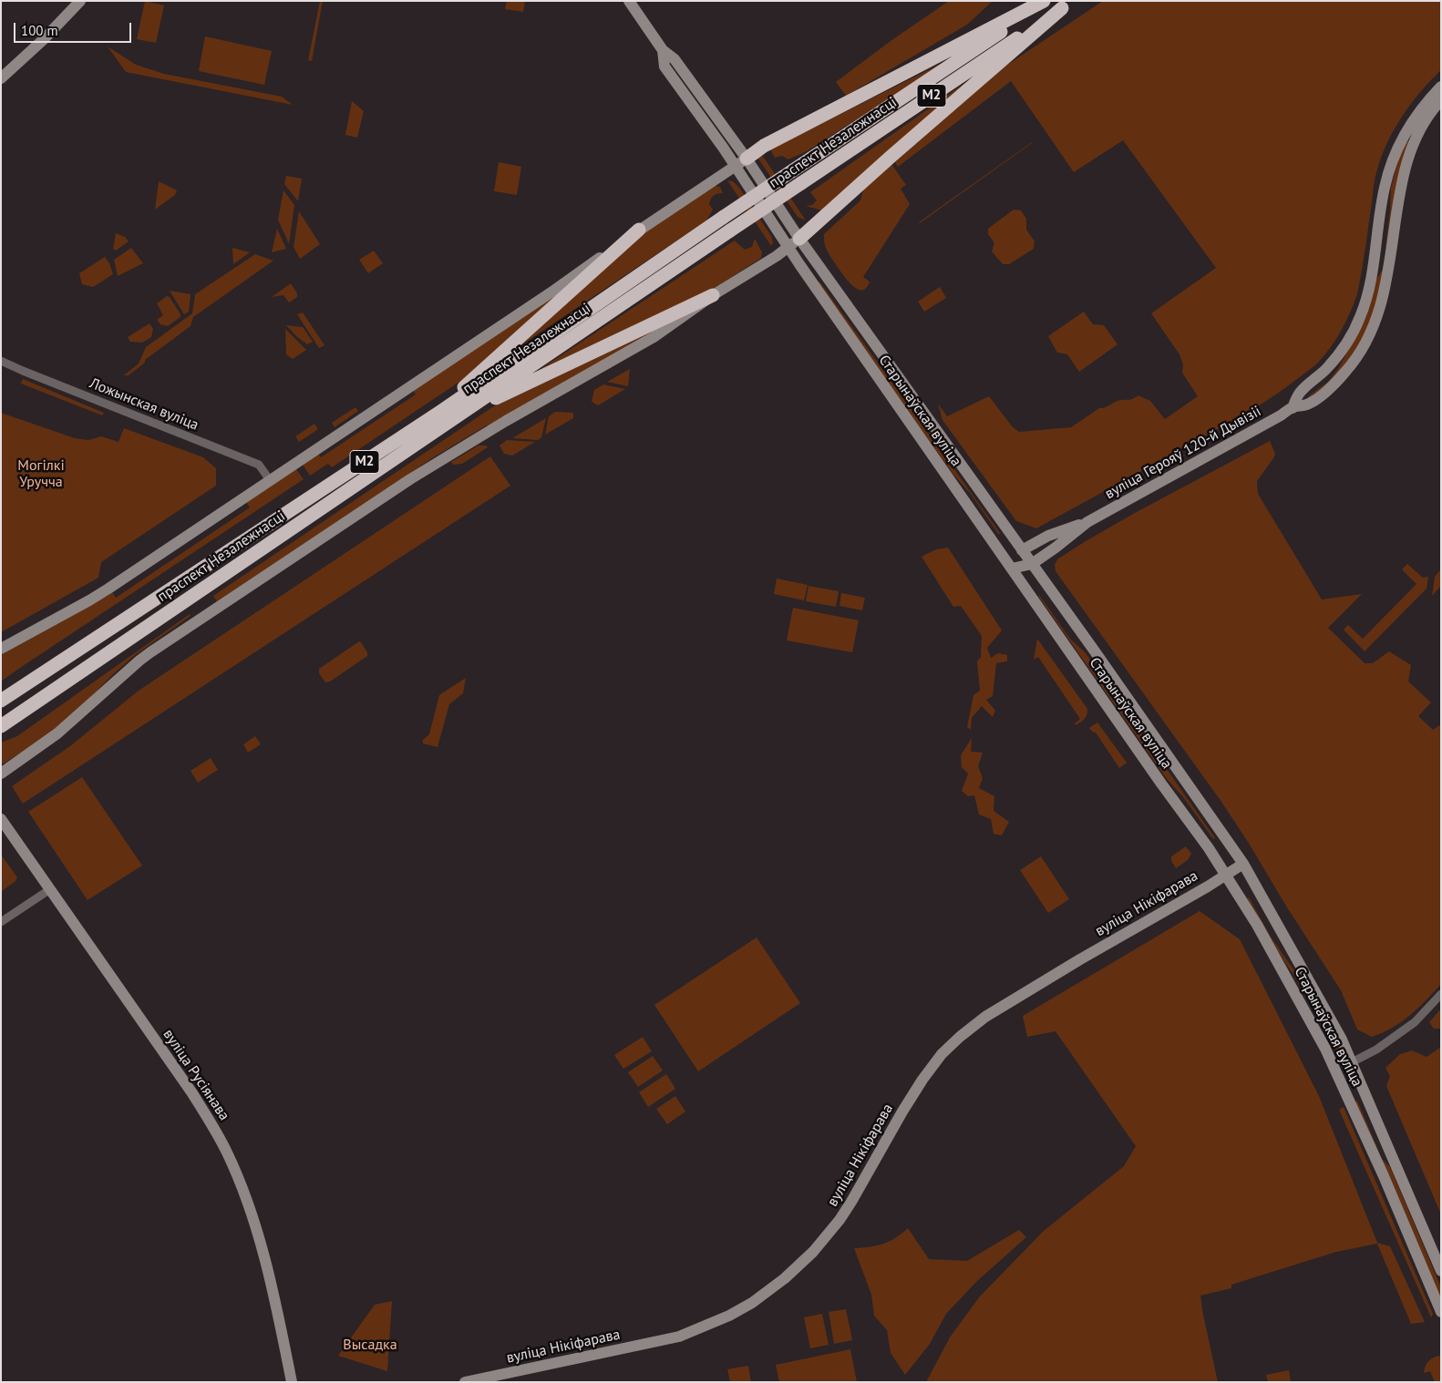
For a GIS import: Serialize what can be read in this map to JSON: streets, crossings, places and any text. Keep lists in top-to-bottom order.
{
  "streets": {
    "highway": ["М2", "праспект Незалежнасці"],
    "main road": [
      "Старынаўская вуліца",
      "вуліца Герояў 120-й Дывізіі",
      "вуліца Нікіфарава",
      "вуліца Русіянава"
    ],
    "street": ["Ложынская вуліца"]
  },
  "crossings": [
    ["Старынаўская вуліца", "вуліца Герояў 120-й Дывізіі"],
    ["Старынаўская вуліца", "вуліца Нікіфарава"]
  ],
  "parks": ["Могілкі Уручча", "Высадка"],
  "scale_bar": "100 m"
}
